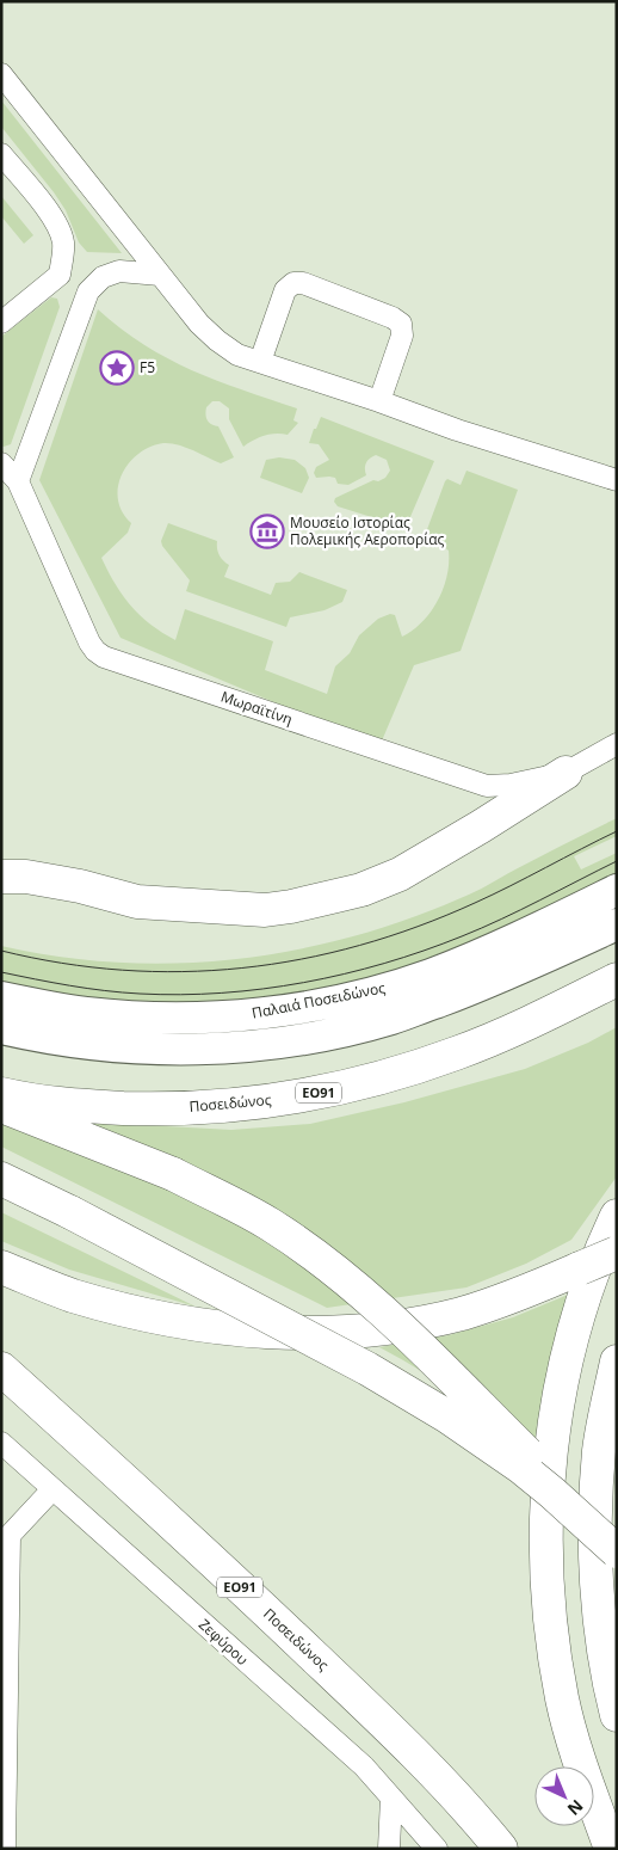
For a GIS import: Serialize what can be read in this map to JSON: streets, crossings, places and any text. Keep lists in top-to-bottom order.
{
  "streets": {
    "highway": ["ΕΟ91", "Ποσειδώνος"],
    "main road": ["Παλαιά Ποσειδώνος"],
    "street": ["Μωραϊτίνη", "Ζεφύρου"]
  },
  "places": {
    "place": ["F5"],
    "museum": ["Μουσείο Ιστορίας Πολεμικής Αεροπορίας"]
  },
  "north": "bottom right"
}
